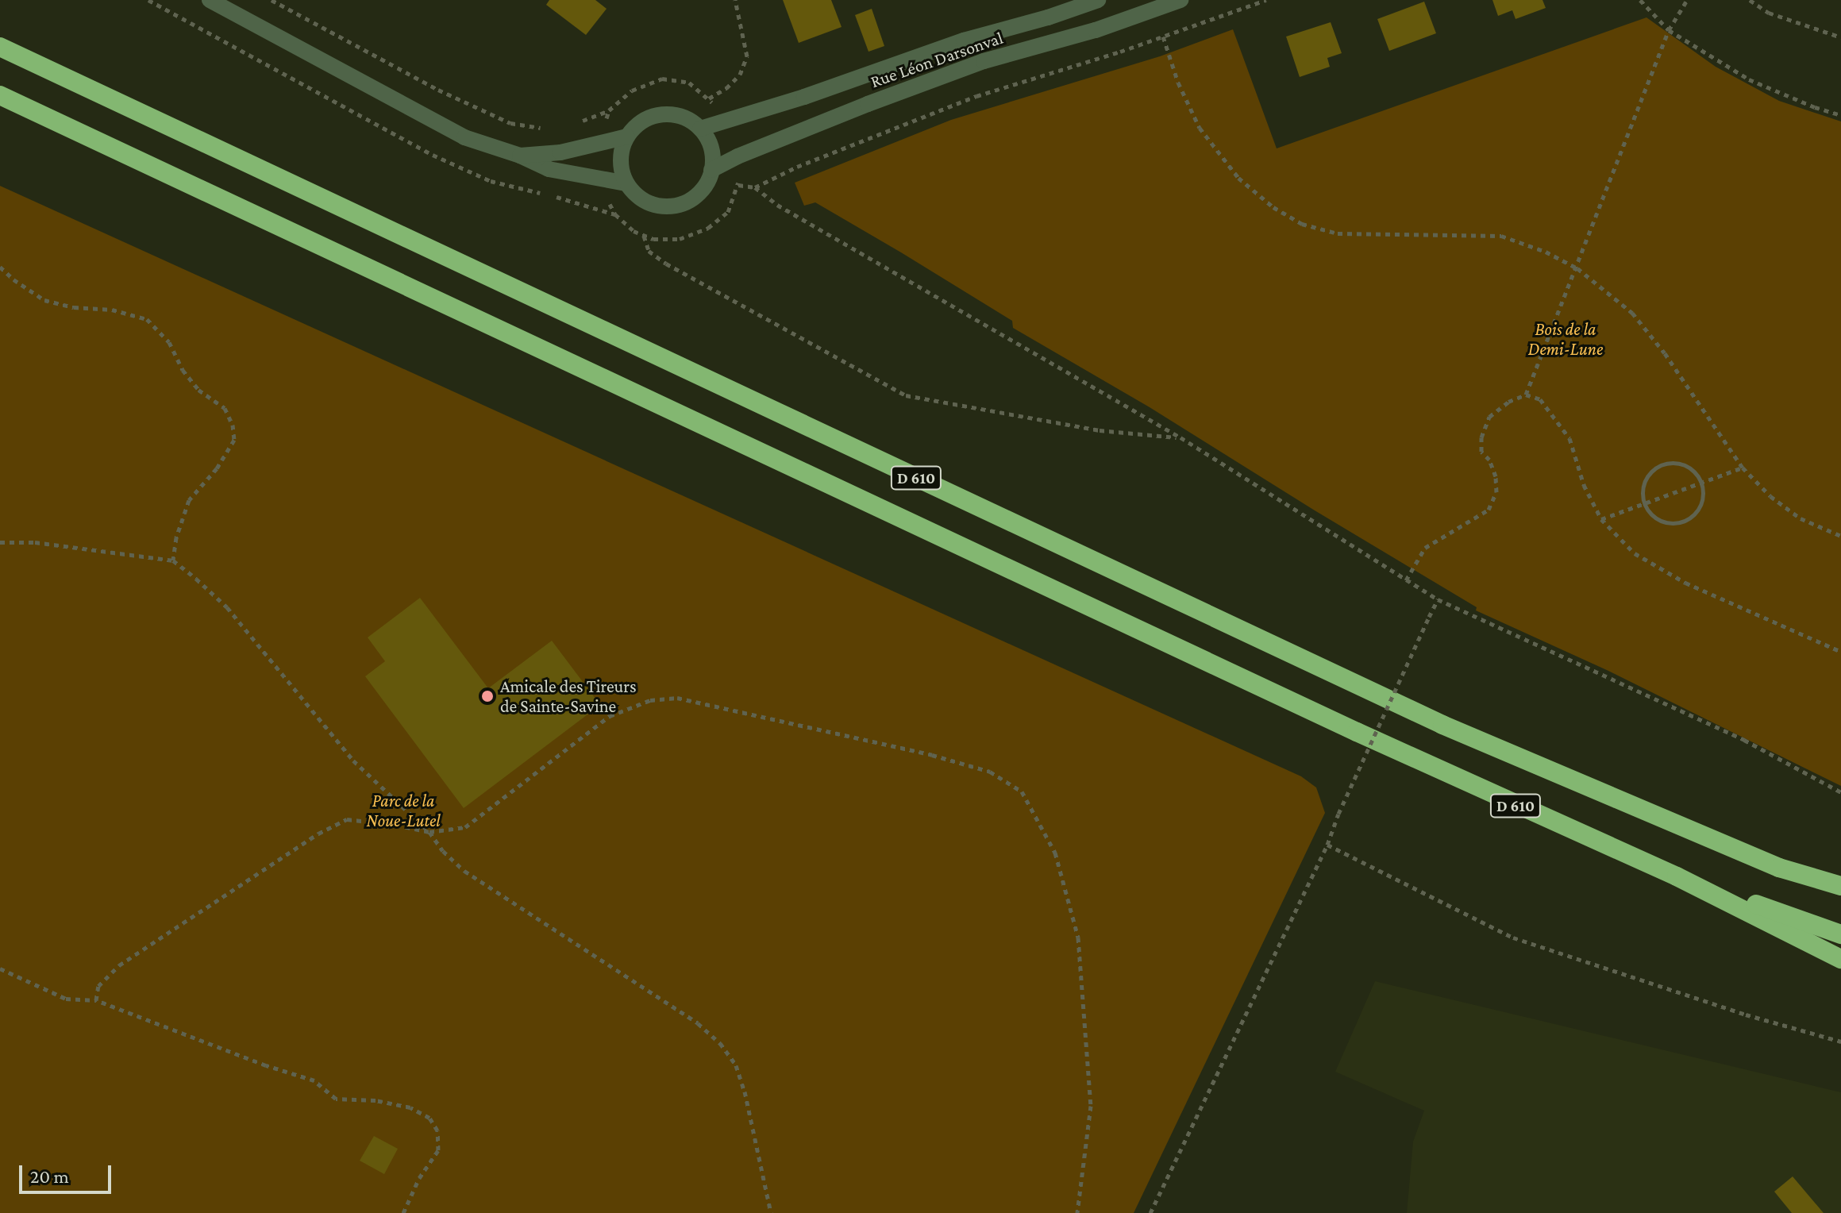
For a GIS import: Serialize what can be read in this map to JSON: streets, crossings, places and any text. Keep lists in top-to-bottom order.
{
  "streets": {
    "highway": ["D 610"],
    "street": ["Rue Léon Darsonval"]
  },
  "parks": ["Bois de la Demi-Lune", "Parc de la Noue-Lutel"],
  "places": ["Amicale des Tireurs de Sainte-Savine"],
  "scale_bar": "20 m"
}
